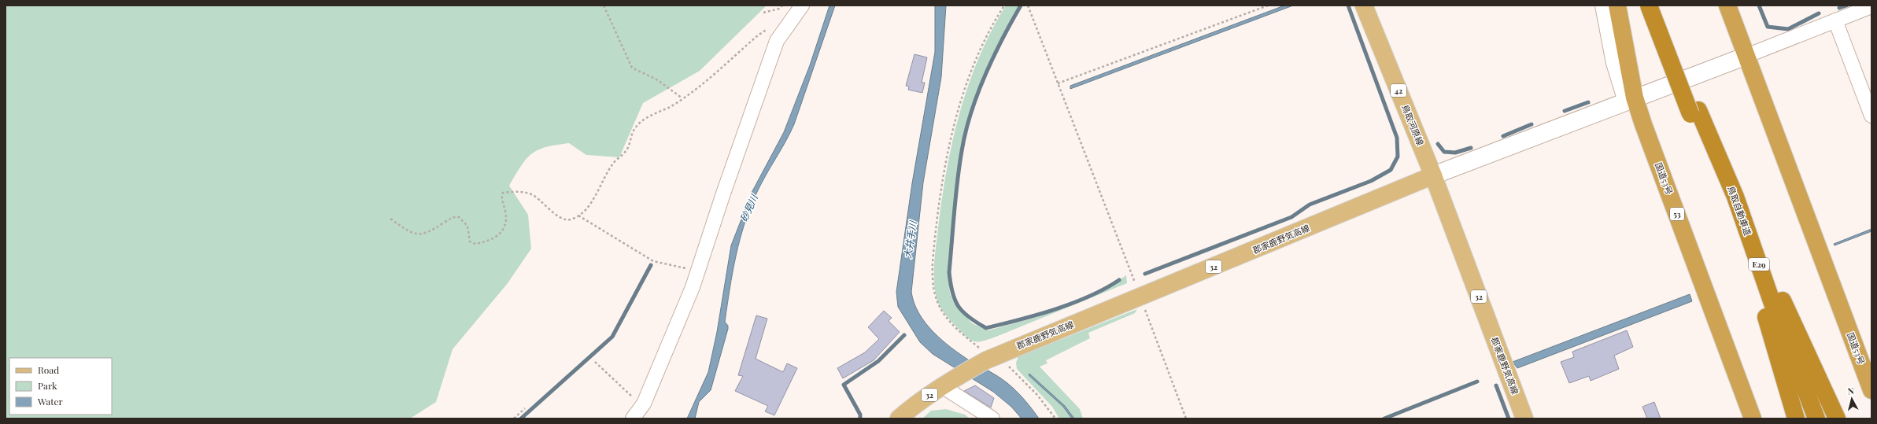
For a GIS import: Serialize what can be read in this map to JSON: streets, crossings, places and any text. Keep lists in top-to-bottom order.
{
  "streets": {
    "highway": [
      "国道53号",
      "鳥取自動車道",
      "53",
      "E29"
    ],
    "main road": [
      "42",
      "鳥取河原線",
      "郡家鹿野気高線",
      "32"
    ]
  },
  "crossings": [
    ["鳥取河原線", "郡家鹿野気高線"]
  ],
  "water": ["砂見川", "大井手川"],
  "legend": ["Road", "Park", "Water"],
  "north": "top"
}
